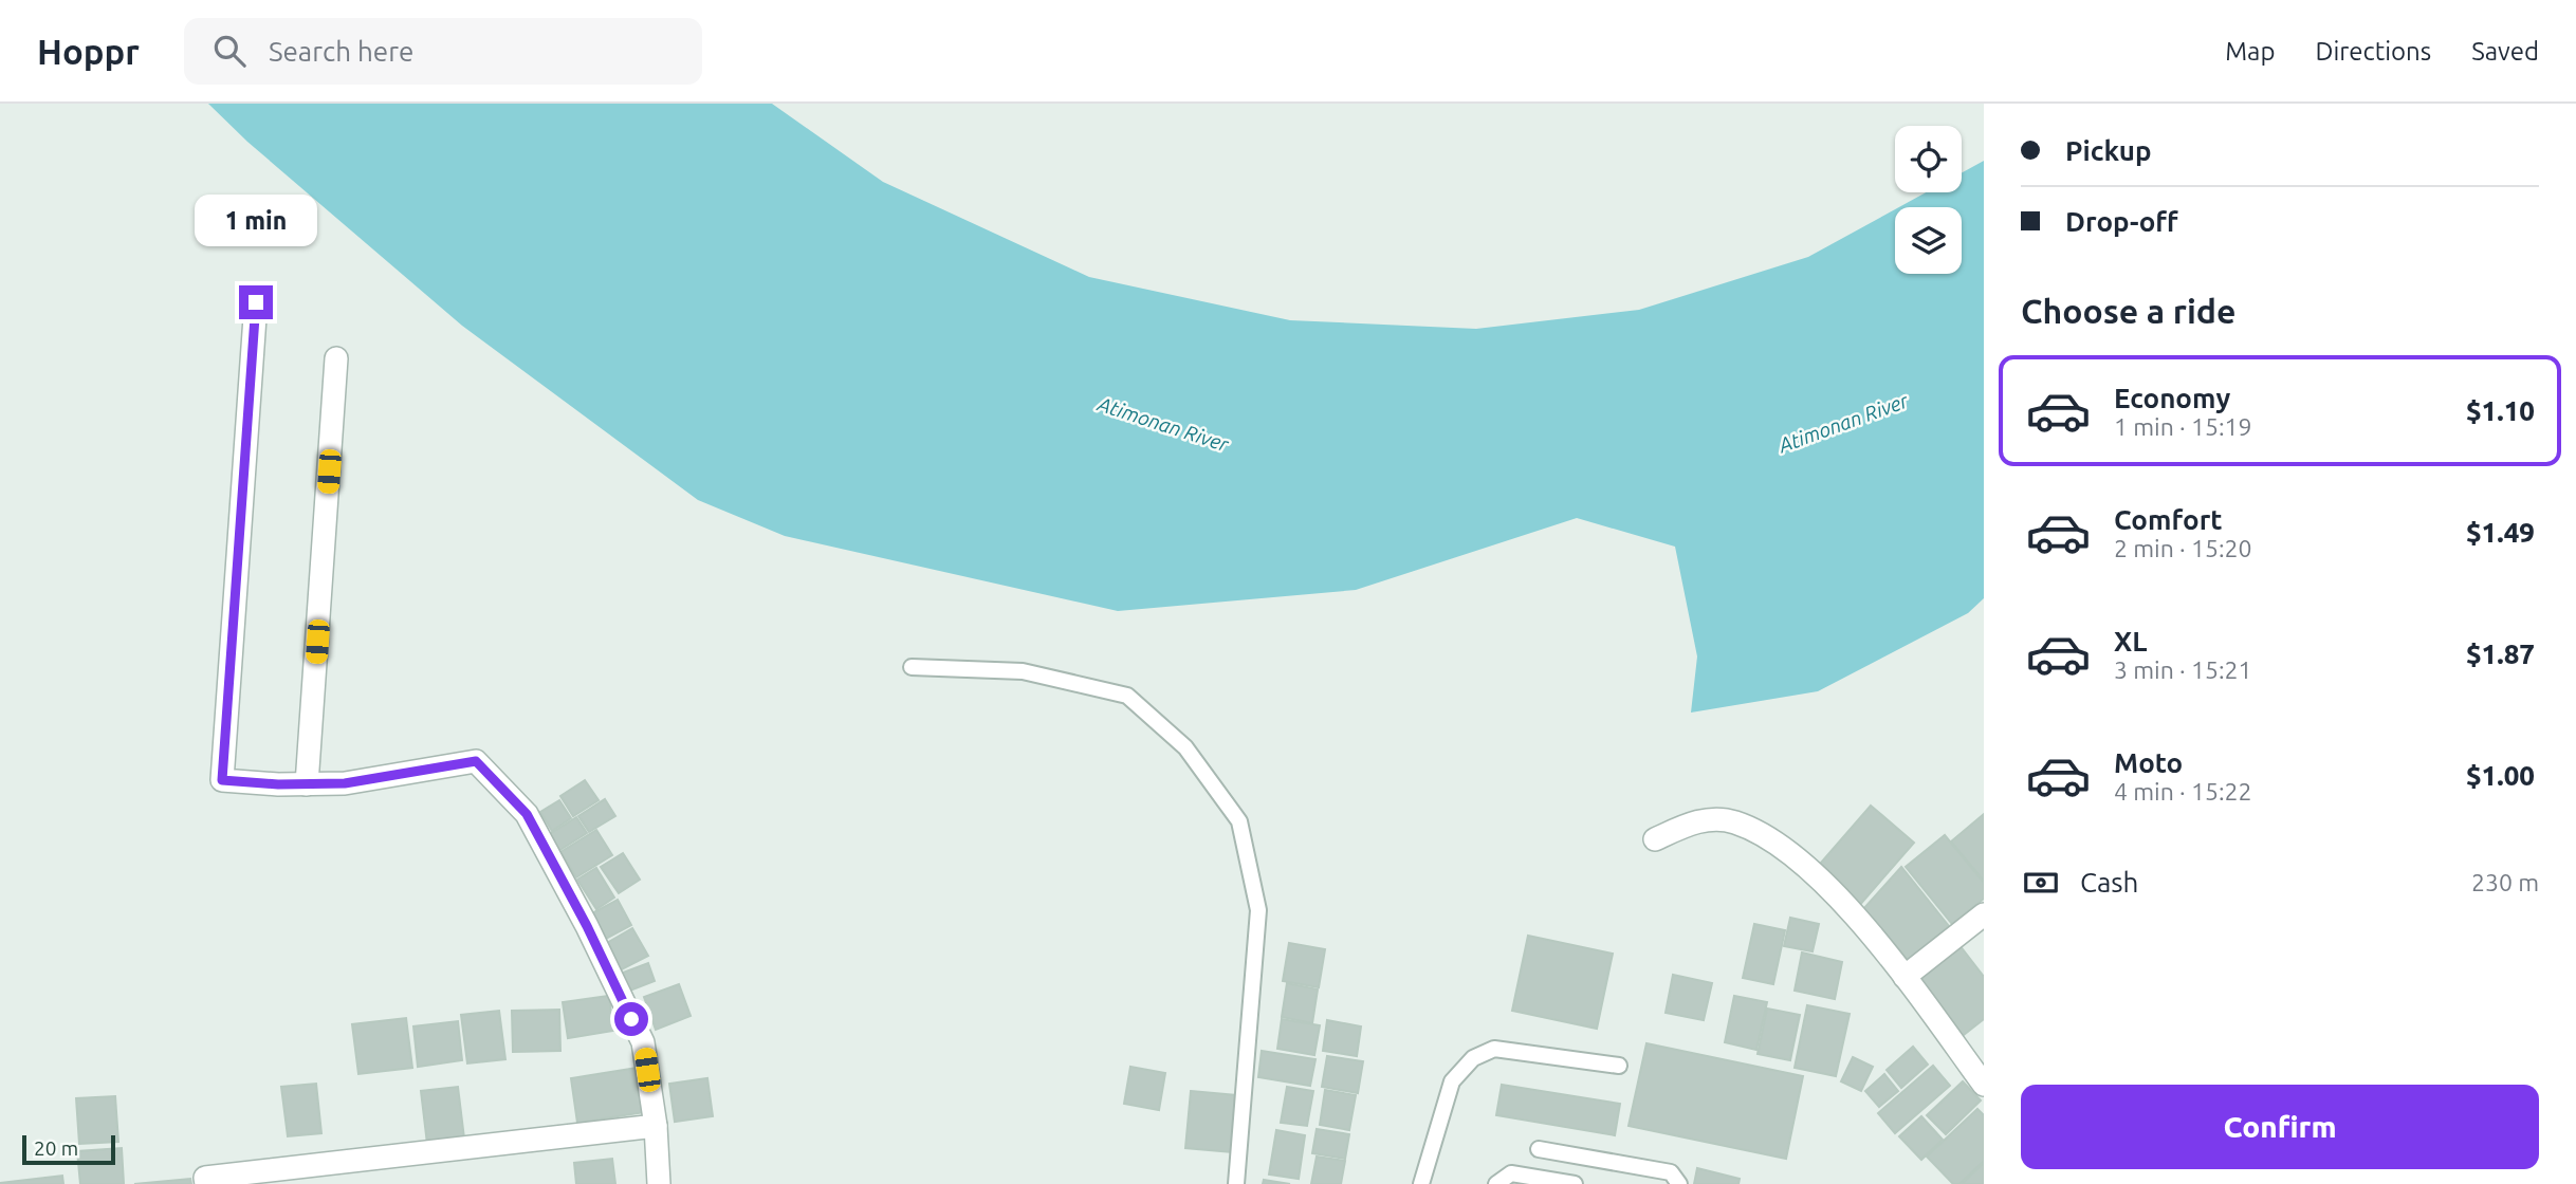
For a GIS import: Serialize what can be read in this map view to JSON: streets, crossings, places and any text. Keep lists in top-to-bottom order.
{
  "water": ["Atimonan River"],
  "scale_bar": "20 m",
  "page": {
    "header": "Hoppr",
    "search": "Search here",
    "nav": ["Map", "Directions", "Saved"],
    "banner": ["Pickup", "Drop-off"],
    "bubble": "1 min",
    "heading": "Choose a ride",
    "list": [
      {
        "name": "Economy",
        "note": "1 min · 15:19",
        "value": "$1.10"
      },
      {
        "name": "Comfort",
        "note": "2 min · 15:20",
        "value": "$1.49"
      },
      {
        "name": "XL",
        "note": "3 min · 15:21",
        "value": "$1.87"
      },
      {
        "name": "Moto",
        "note": "4 min · 15:22",
        "value": "$1.00"
      }
    ],
    "pay": ["Cash", "230 m"],
    "buttons": "Confirm",
    "scale": "20 m"
  }
}
